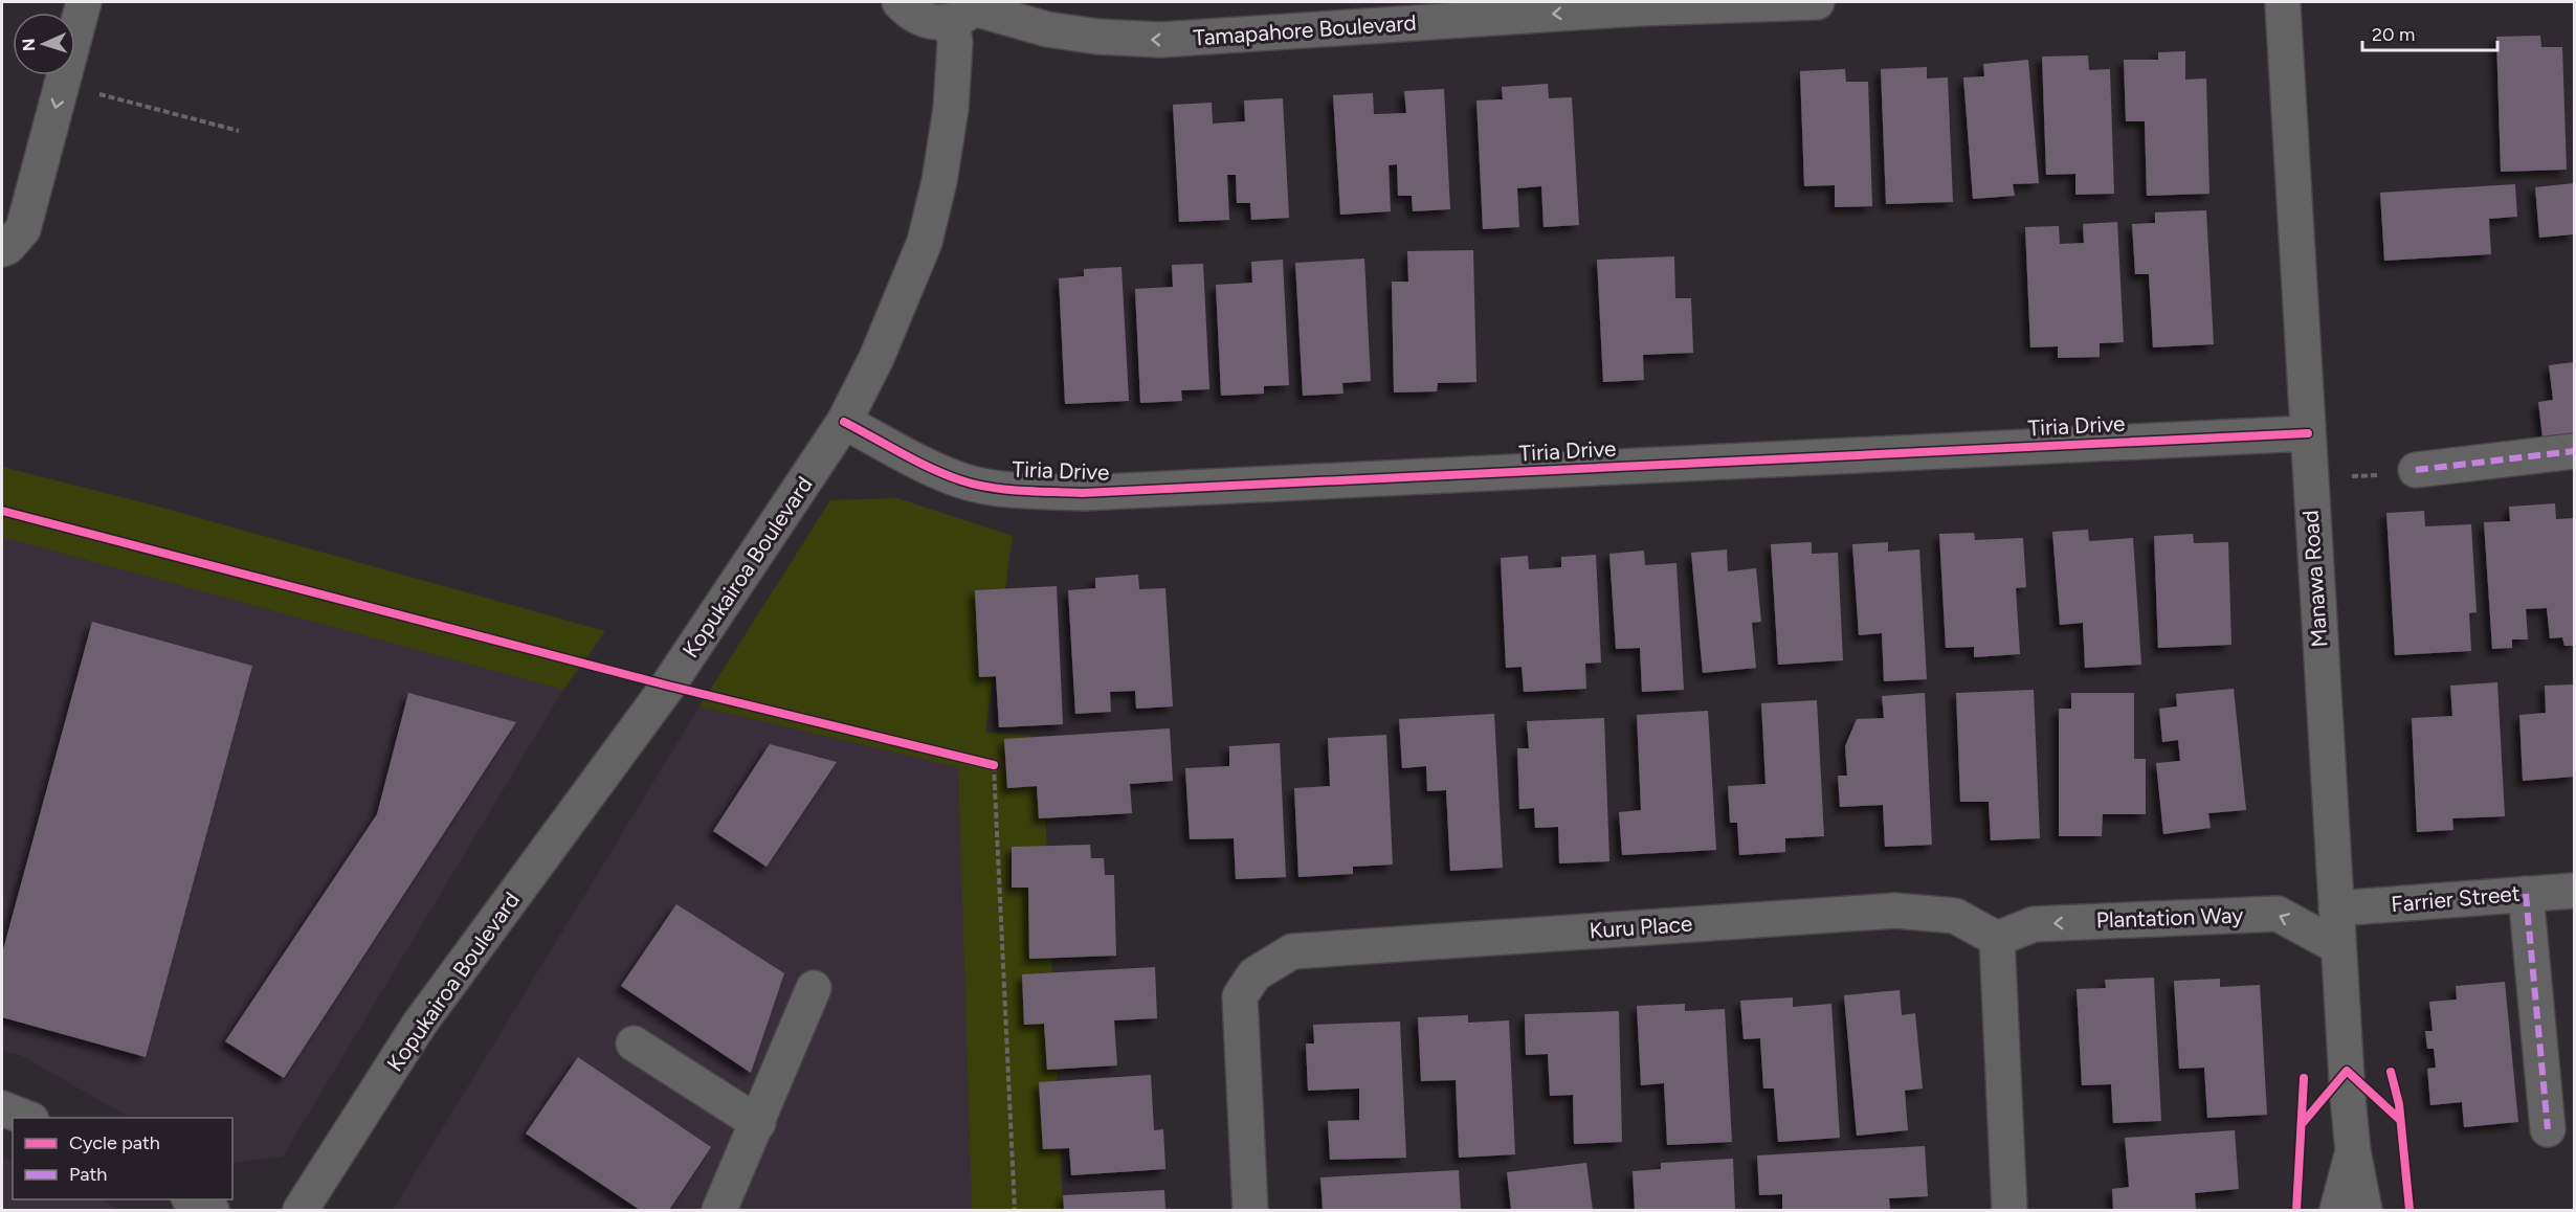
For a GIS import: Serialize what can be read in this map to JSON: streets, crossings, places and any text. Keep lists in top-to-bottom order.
{
  "streets": {
    "street": [
      "Tamapahore Boulevard",
      "Tiria Drive",
      "Kopukairoa Boulevard",
      "Manawa Road",
      "Farrier Street",
      "Plantation Way",
      "Kuru Place"
    ]
  },
  "crossings": [
    ["Tamapahore Boulevard", "Kopukairoa Boulevard"],
    ["Tiria Drive", "Kopukairoa Boulevard"],
    ["Tiria Drive", "Manawa Road"],
    ["Manawa Road", "Farrier Street"],
    ["Manawa Road", "Plantation Way"],
    ["Plantation Way", "Kuru Place"]
  ],
  "one_way": ["Tamapahore Boulevard", "Plantation Way"],
  "legend": ["Cycle path", "Path"],
  "scale_bar": "20 m",
  "north": "left"
}
